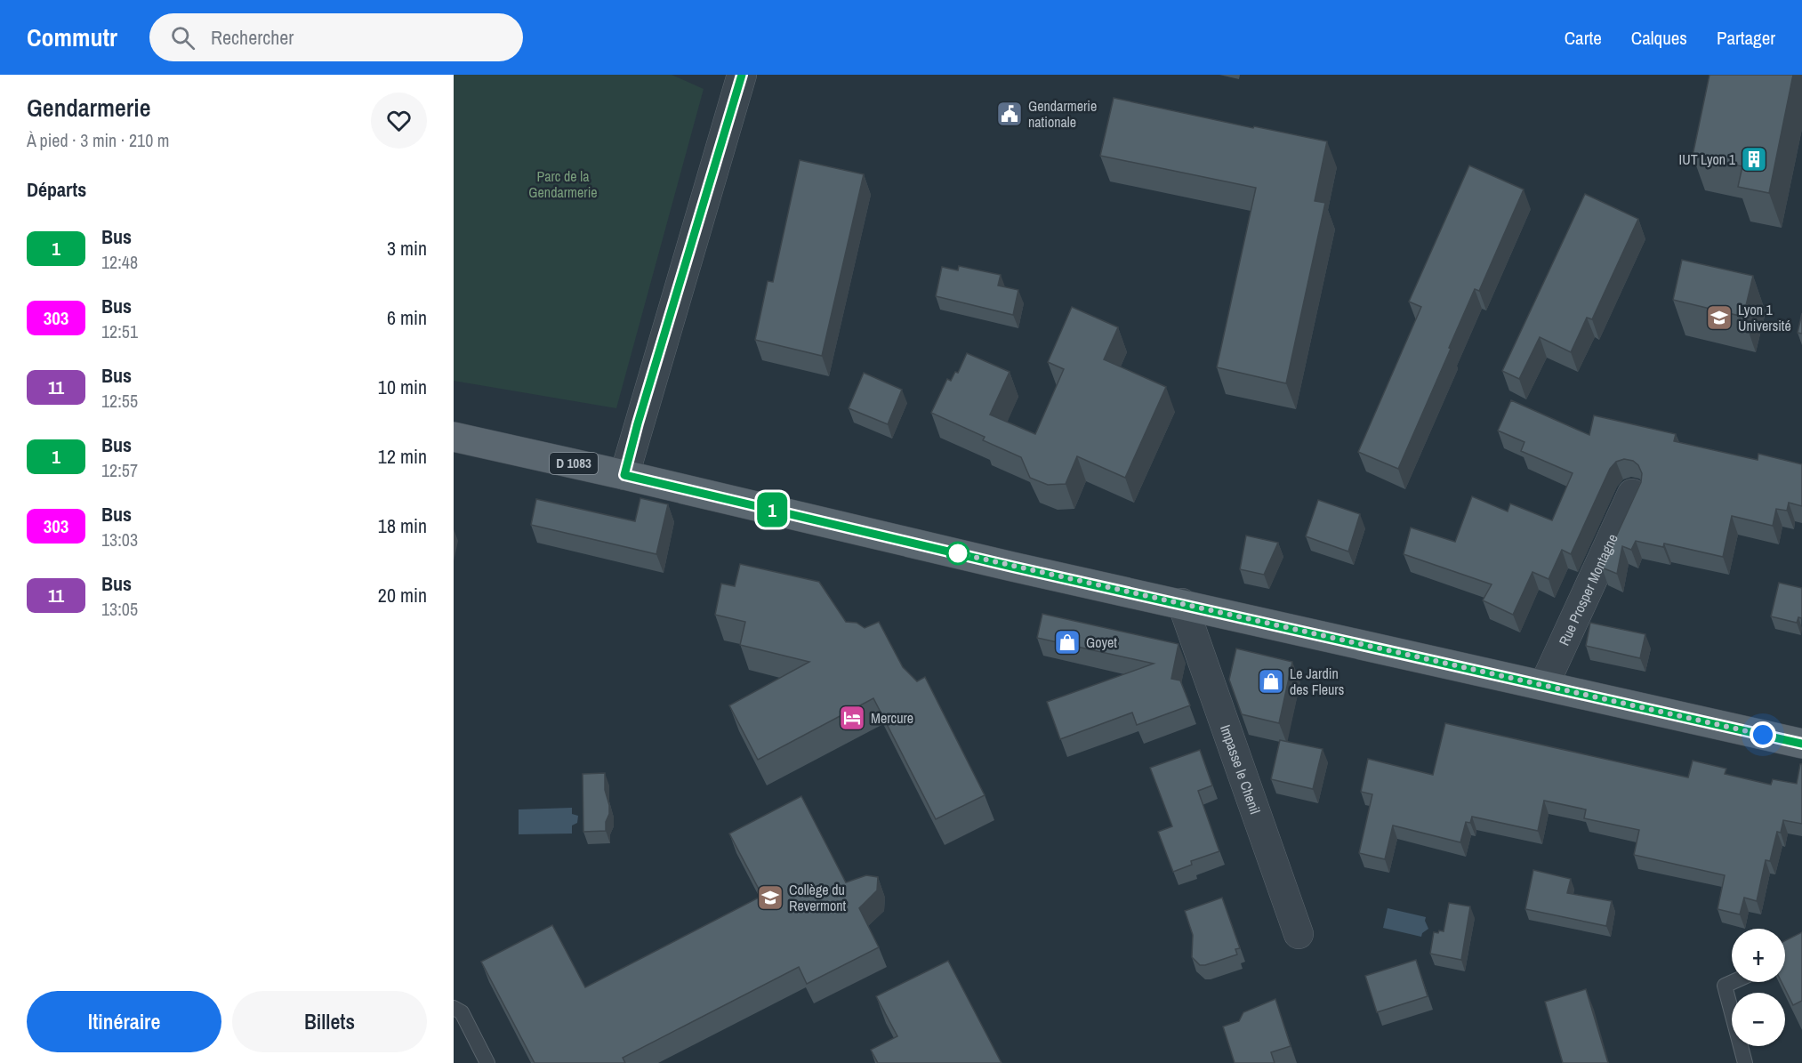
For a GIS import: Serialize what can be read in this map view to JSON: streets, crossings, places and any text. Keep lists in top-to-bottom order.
{
  "streets": {
    "main road": ["D 1083"],
    "street": ["Rue Prosper Montagne", "Impasse le Chenil"]
  },
  "crossings": [
    ["D 1083", "Rue Prosper Montagne"],
    ["D 1083", "Impasse le Chenil"]
  ],
  "parks": ["Parc de la Gendarmerie"],
  "places": {
    "public building": ["Gendarmerie nationale"],
    "building": ["IUT Lyon 1"],
    "school or university": ["Lyon 1 Université", "Collège du Revermont"],
    "shop": ["Goyet", "Le Jardin des Fleurs"],
    "hotel": ["Mercure"]
  },
  "lines": ["bus line 1"],
  "page": {
    "header": "Commutr",
    "search": "Rechercher",
    "nav": ["Carte", "Calques", "Partager"],
    "heading": [
      ["Gendarmerie", "À pied · 3 min · 210 m"],
      "Départs"
    ],
    "on_map": "1",
    "list": [
      {
        "mark": "1",
        "name": "Bus",
        "note": "12:48",
        "value": "3 min"
      },
      {
        "mark": "303",
        "name": "Bus",
        "note": "12:51",
        "value": "6 min"
      },
      {
        "mark": "11",
        "name": "Bus",
        "note": "12:55",
        "value": "10 min"
      },
      {
        "mark": "1",
        "name": "Bus",
        "note": "12:57",
        "value": "12 min"
      },
      {
        "mark": "303",
        "name": "Bus",
        "note": "13:03",
        "value": "18 min"
      },
      {
        "mark": "11",
        "name": "Bus",
        "note": "13:05",
        "value": "20 min"
      }
    ],
    "map_buttons": ["+", "−"],
    "buttons": ["Itinéraire", "Billets"]
  }
}
